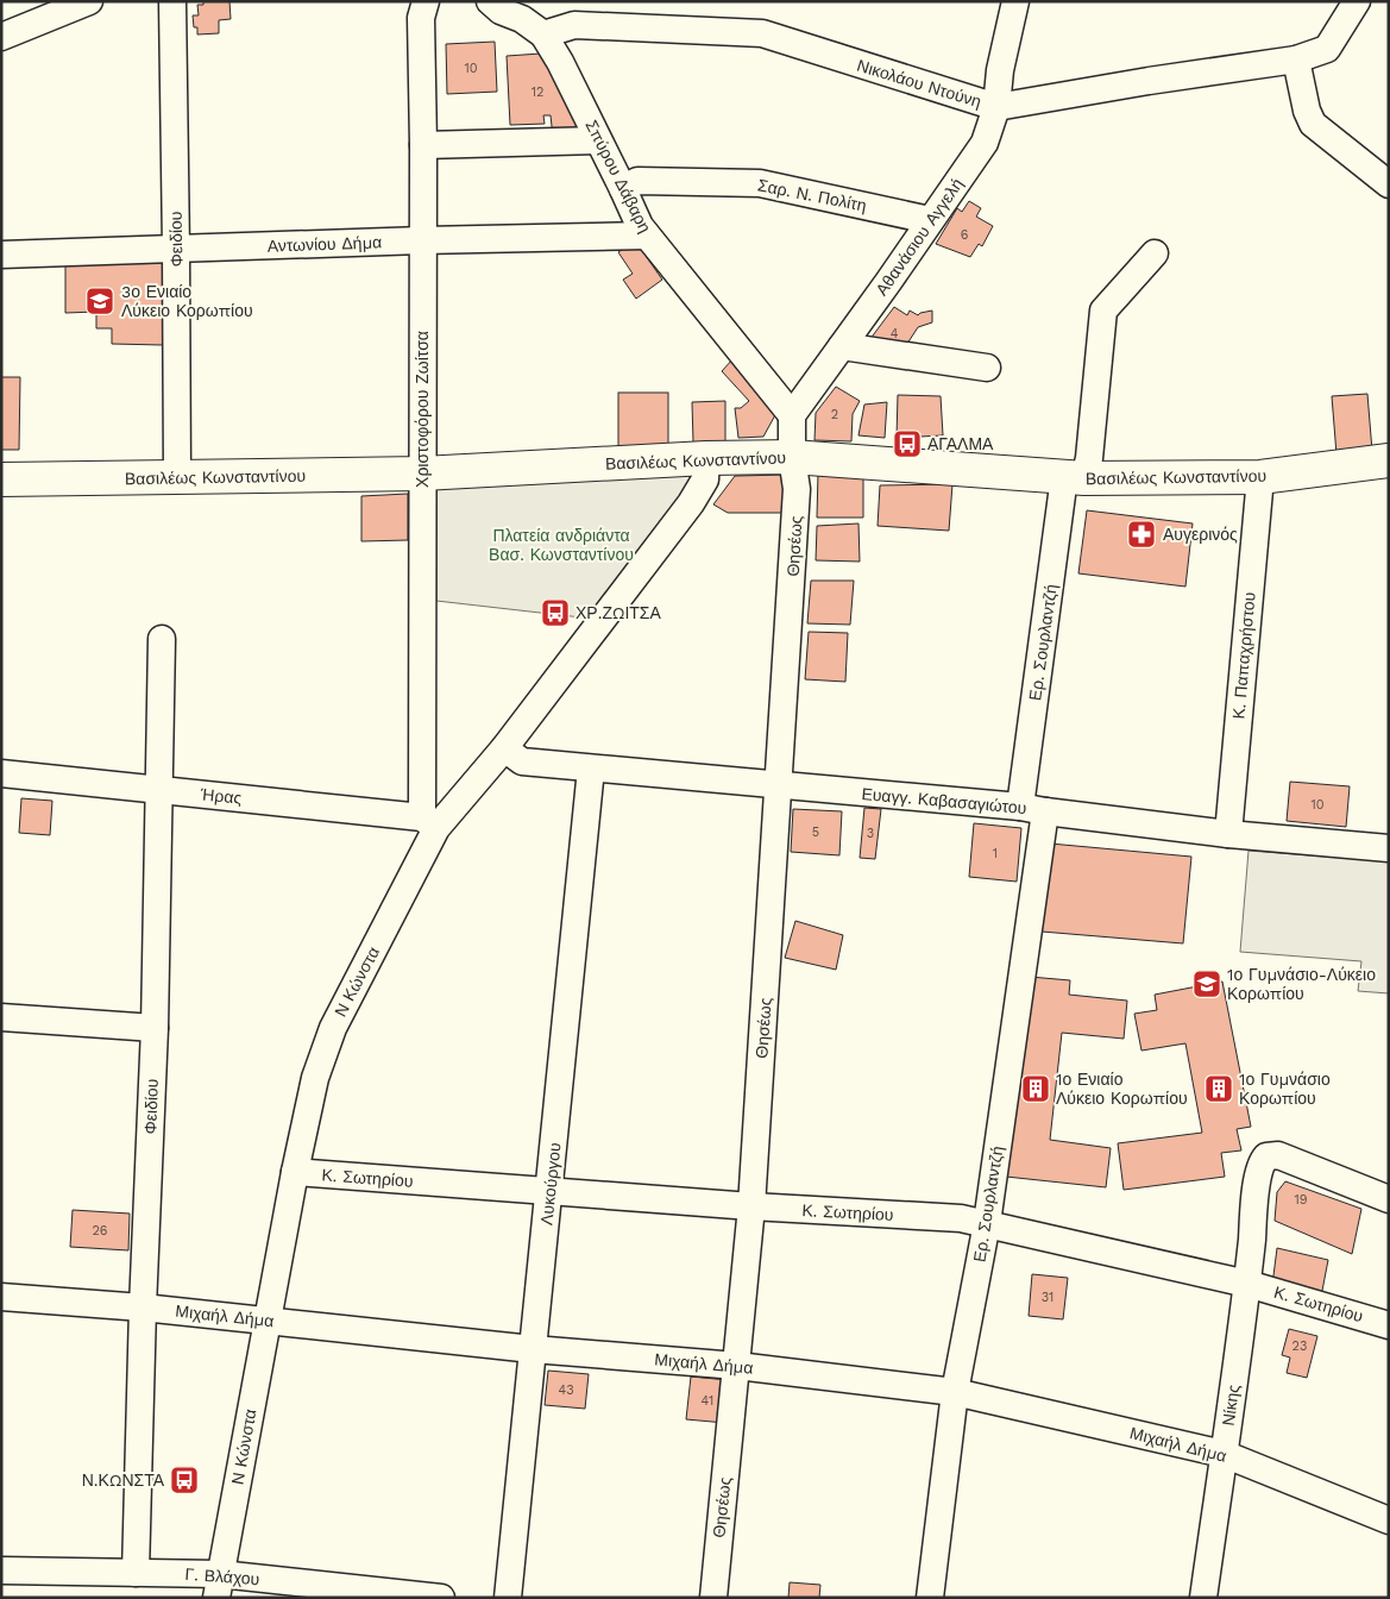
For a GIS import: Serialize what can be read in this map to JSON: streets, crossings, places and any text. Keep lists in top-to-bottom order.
{
  "streets": {
    "main road": ["Βασιλέως Κωνσταντίνου"],
    "street": [
      "Νικολάου Ντούνη",
      "Σπύρου Δάβαρη",
      "Σαρ. Ν. Πολίτη",
      "Αθανάσιου Αγγελή",
      "Φειδίου",
      "Αντωνίου Δήμα",
      "Χριστοφόρου Ζωίτσα",
      "Θησέως",
      "Ερ. Σουρλαντζή",
      "Κ. Παπαχρήστου",
      "Ήρας",
      "Ευαγγ. Καβασαγιώτου",
      "Ν Κώνστα",
      "Κ. Σωτηρίου",
      "Λυκούργου",
      "Μιχαήλ Δήμα",
      "Νίκης",
      "Γ. Βλάχου"
    ]
  },
  "crossings": [
    ["Νικολάου Ντούνη", "Σπύρου Δάβαρη"],
    ["Νικολάου Ντούνη", "Αθανάσιου Αγγελή"],
    ["Σπύρου Δάβαρη", "Σαρ. Ν. Πολίτη"],
    ["Σπύρου Δάβαρη", "Αθανάσιου Αγγελή"],
    ["Σπύρου Δάβαρη", "Αντωνίου Δήμα"],
    ["Σαρ. Ν. Πολίτη", "Αθανάσιου Αγγελή"],
    ["Φειδίου", "Αντωνίου Δήμα"],
    ["Φειδίου", "Βασιλέως Κωνσταντίνου"],
    ["Φειδίου", "Ήρας"],
    ["Φειδίου", "Μιχαήλ Δήμα"],
    ["Φειδίου", "Γ. Βλάχου"],
    ["Αντωνίου Δήμα", "Χριστοφόρου Ζωίτσα"],
    ["Χριστοφόρου Ζωίτσα", "Βασιλέως Κωνσταντίνου"],
    ["Χριστοφόρου Ζωίτσα", "Ήρας"],
    ["Χριστοφόρου Ζωίτσα", "Ν Κώνστα"],
    ["Βασιλέως Κωνσταντίνου", "Θησέως"],
    ["Βασιλέως Κωνσταντίνου", "Ερ. Σουρλαντζή"],
    ["Βασιλέως Κωνσταντίνου", "Κ. Παπαχρήστου"],
    ["Βασιλέως Κωνσταντίνου", "Ν Κώνστα"],
    ["Θησέως", "Ευαγγ. Καβασαγιώτου"],
    ["Θησέως", "Κ. Σωτηρίου"],
    ["Θησέως", "Μιχαήλ Δήμα"],
    ["Ερ. Σουρλαντζή", "Ευαγγ. Καβασαγιώτου"],
    ["Ερ. Σουρλαντζή", "Κ. Σωτηρίου"],
    ["Ερ. Σουρλαντζή", "Μιχαήλ Δήμα"],
    ["Κ. Παπαχρήστου", "Ευαγγ. Καβασαγιώτου"],
    ["Ήρας", "Ν Κώνστα"],
    ["Ευαγγ. Καβασαγιώτου", "Ν Κώνστα"],
    ["Ευαγγ. Καβασαγιώτου", "Λυκούργου"],
    ["Ν Κώνστα", "Κ. Σωτηρίου"],
    ["Ν Κώνστα", "Μιχαήλ Δήμα"],
    ["Ν Κώνστα", "Γ. Βλάχου"],
    ["Κ. Σωτηρίου", "Λυκούργου"],
    ["Κ. Σωτηρίου", "Νίκης"],
    ["Λυκούργου", "Μιχαήλ Δήμα"],
    ["Μιχαήλ Δήμα", "Νίκης"]
  ],
  "parks": ["Πλατεία ανδριάντα Βασ. Κωνσταντίνου"],
  "places": {
    "school or university": ["3ο Ενιαίο Λύκειο Κορωπίου", "1ο Γυμνάσιο-Λύκειο Κορωπίου"],
    "bus stop": ["ΑΓΑΛΜΑ", "ΧΡ.ΖΩΙΤΣΑ", "Ν.ΚΩΝΣΤΑ"],
    "pharmacy": ["Αυγερινός"],
    "building": ["1ο Ενιαίο Λύκειο Κορωπίου", "1ο Γυμνάσιο Κορωπίου"]
  },
  "house_numbers": [
    "10",
    "12",
    "6",
    "4",
    "2",
    "10",
    "5",
    "3",
    "1",
    "19",
    "26",
    "31",
    "23",
    "43",
    "41"
  ]
}
